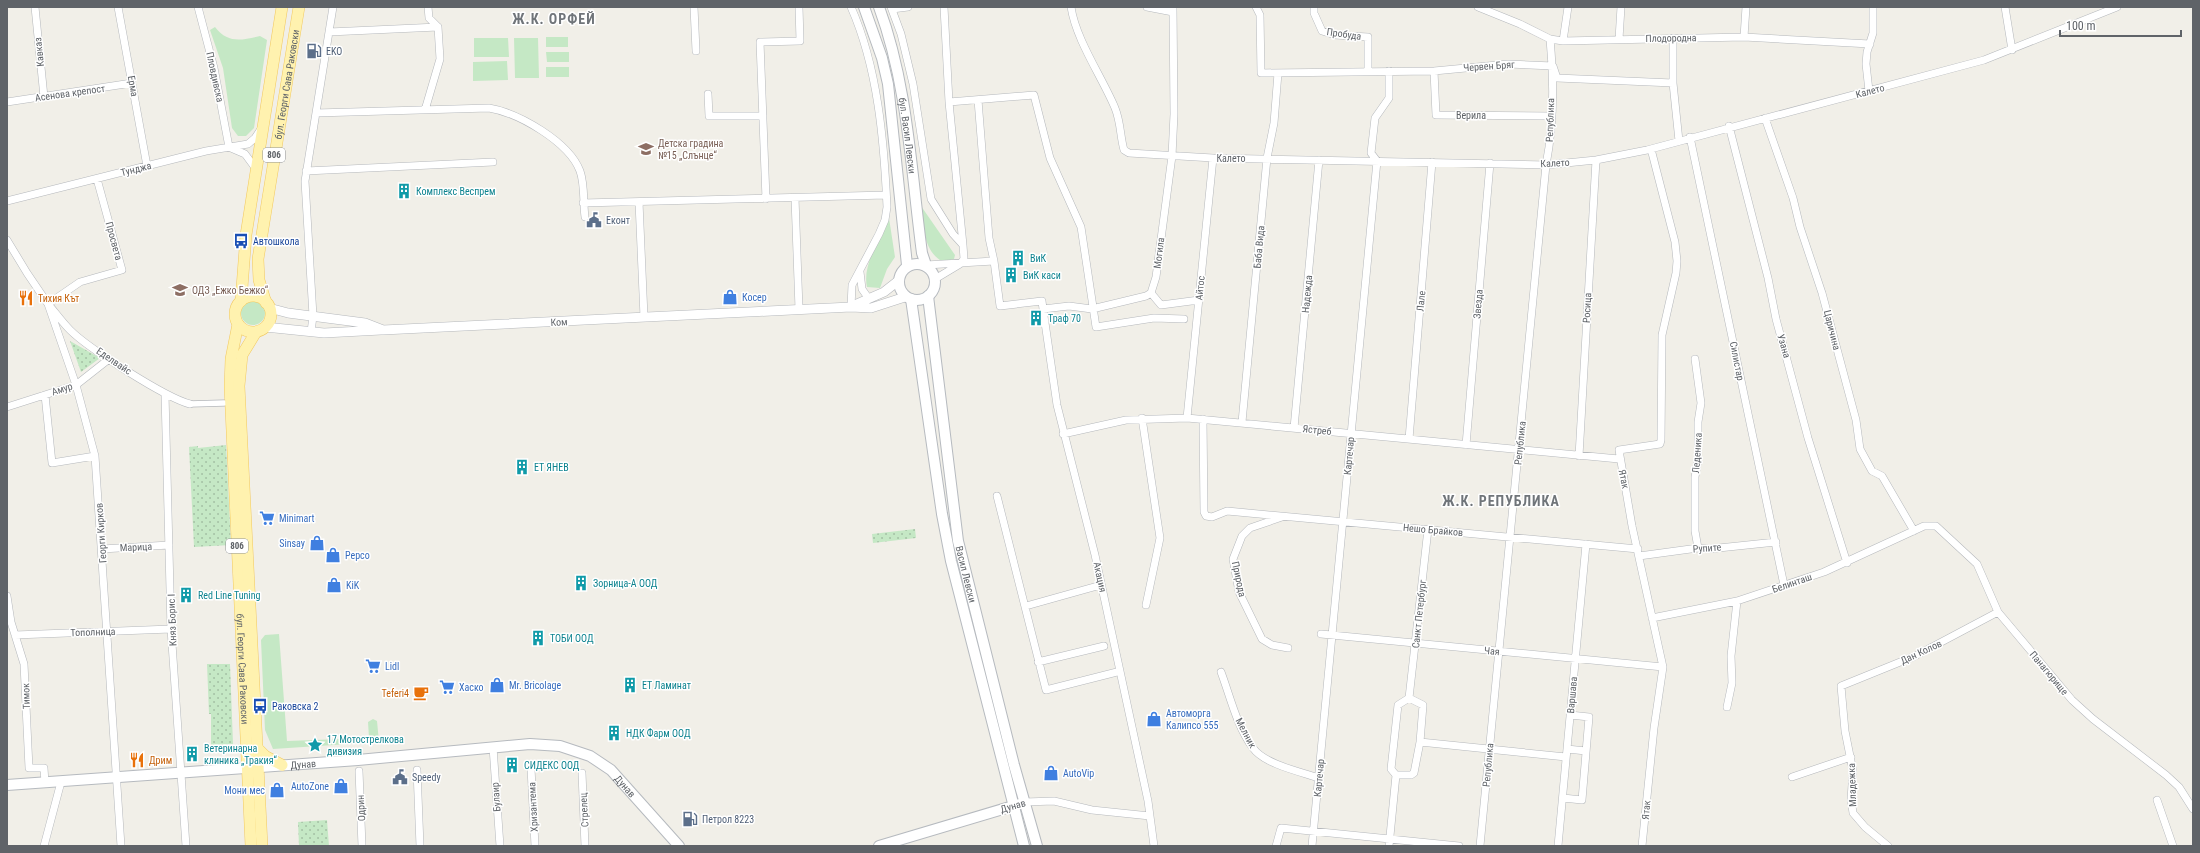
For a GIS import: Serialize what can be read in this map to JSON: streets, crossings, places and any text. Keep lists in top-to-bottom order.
{
  "streets": {
    "main road": [
      "бул. Георги Сава Раковски",
      "бул. Васил Левски",
      "806",
      "Васил Левски",
      "Дунав"
    ],
    "street": [
      "Пробуда",
      "Плодородна",
      "Кавказ",
      "Червен Бряг",
      "Пловдивска",
      "Ерма",
      "Калето",
      "Асенова крепост",
      "Верила",
      "Република",
      "Тунджа",
      "Просвета",
      "Баба Вида",
      "Могила",
      "Айтос",
      "Надежда",
      "Лале",
      "Звезда",
      "Росица",
      "Ком",
      "Царичина",
      "Узана",
      "Еделвайс",
      "Силистар",
      "Амур",
      "Ястреб",
      "Леденика",
      "Картечар",
      "Ятак",
      "Нешо Брайков",
      "Георги Кирков",
      "Марица",
      "Рупите",
      "Акация",
      "Природа",
      "Белинташ",
      "Санкт Петербург",
      "Княз Борис I",
      "Тополница",
      "Чая",
      "Дан Колов",
      "Панагюрище",
      "Варшава",
      "Тимок",
      "Мелник",
      "Младежка",
      "Булаир",
      "Хризантема",
      "Одрин",
      "Стрелец"
    ]
  },
  "crossings": [
    ["Пробуда", "Червен Бряг"],
    ["Плодородна", "Република"],
    ["Кавказ", "Асенова крепост"],
    ["Червен Бряг", "Верила"],
    ["Червен Бряг", "Република"],
    ["Червен Бряг", "Баба Вида"],
    ["Червен Бряг", "Картечар"],
    ["Пловдивска", "Тунджа"],
    ["бул. Георги Сава Раковски", "806"],
    ["бул. Георги Сава Раковски", "Тунджа"],
    ["бул. Георги Сава Раковски", "Ком"],
    ["бул. Георги Сава Раковски", "Дунав"],
    ["Ерма", "Асенова крепост"],
    ["Ерма", "Тунджа"],
    ["Калето", "Република"],
    ["Калето", "Баба Вида"],
    ["Калето", "Могила"],
    ["Калето", "Айтос"],
    ["Калето", "Надежда"],
    ["Калето", "Лале"],
    ["Калето", "Звезда"],
    ["Калето", "Росица"],
    ["Калето", "Царичина"],
    ["Калето", "Узана"],
    ["Калето", "Силистар"],
    ["Калето", "Картечар"],
    ["Калето", "Ятак"],
    ["Верила", "Република"],
    ["Република", "Ястреб"],
    ["Република", "Нешо Брайков"],
    ["Република", "Чая"],
    ["бул. Васил Левски", "Васил Левски"],
    ["806", "Ком"],
    ["Тунджа", "Просвета"],
    ["Просвета", "Еделвайс"],
    ["Просвета", "Георги Кирков"],
    ["Баба Вида", "Ястреб"],
    ["Айтос", "Ястреб"],
    ["Надежда", "Ястреб"],
    ["Лале", "Ястреб"],
    ["Звезда", "Ястреб"],
    ["Росица", "Ястреб"],
    ["Царичина", "Белинташ"],
    ["Узана", "Белинташ"],
    ["Еделвайс", "Амур"],
    ["Еделвайс", "Георги Кирков"],
    ["Еделвайс", "Княз Борис I"],
    ["Силистар", "Рупите"],
    ["Силистар", "Белинташ"],
    ["Амур", "Георги Кирков"],
    ["Ястреб", "Картечар"],
    ["Ястреб", "Ятак"],
    ["Ястреб", "Нешо Брайков"],
    ["Ястреб", "Акация"],
    ["Леденика", "Рупите"],
    ["Картечар", "Нешо Брайков"],
    ["Картечар", "Чая"],
    ["Картечар", "Мелник"],
    ["Ятак", "Нешо Брайков"],
    ["Ятак", "Рупите"],
    ["Ятак", "Белинташ"],
    ["Ятак", "Чая"],
    ["Нешо Брайков", "Природа"],
    ["Нешо Брайков", "Санкт Петербург"],
    ["Нешо Брайков", "Варшава"],
    ["Георги Кирков", "Марица"],
    ["Георги Кирков", "Тополница"],
    ["Георги Кирков", "Дунав"],
    ["Марица", "Княз Борис I"],
    ["Васил Левски", "Дунав"],
    ["Акация", "Дунав"],
    ["Белинташ", "Панагюрище"],
    ["Санкт Петербург", "Чая"],
    ["Княз Борис I", "Тополница"],
    ["Княз Борис I", "Дунав"],
    ["Тополница", "Тимок"],
    ["Чая", "Варшава"],
    ["Дан Колов", "Панагюрище"],
    ["Дан Колов", "Младежка"],
    ["Тимок", "Дунав"],
    ["Дунав", "Булаир"]
  ],
  "districts": ["Ж.К. ОРФЕЙ", "Ж.К. РЕПУБЛИКА"],
  "places": {
    "fuel station": ["EKO", "Петрол 8223"],
    "school or university": ["Детска градина №15 „Слънце“", "ОДЗ „Ежко Бежко“"],
    "building": [
      "Комплекс Веспрем",
      "ВиК",
      "ВиК каси",
      "Траф 70",
      "ЕТ ЯНЕВ",
      "Зорница-А ООД",
      "Red Line Tuning",
      "ТОБИ ООД",
      "ЕТ Ламинат",
      "НДК Фарм ООД",
      "Ветеринарна клиника „Тракия“",
      "СИДЕКС ООД"
    ],
    "public building": ["Еконт", "Speedy"],
    "bus stop": ["Автошкола", "Раковска 2"],
    "shop": [
      "Косер",
      "Sinsay",
      "Pepco",
      "KiK",
      "Mr. Bricolage",
      "Автоморга Калипсо 555",
      "AutoVip",
      "AutoZone",
      "Мони мес"
    ],
    "restaurant": ["Тихия Кът", "Дрим"],
    "supermarket": ["Minimart", "Lidl", "Хаско"],
    "cafe": ["Teferi4"],
    "place": ["17 Мотострелкова дивизия"]
  },
  "scale_bar": "100 m"
}
